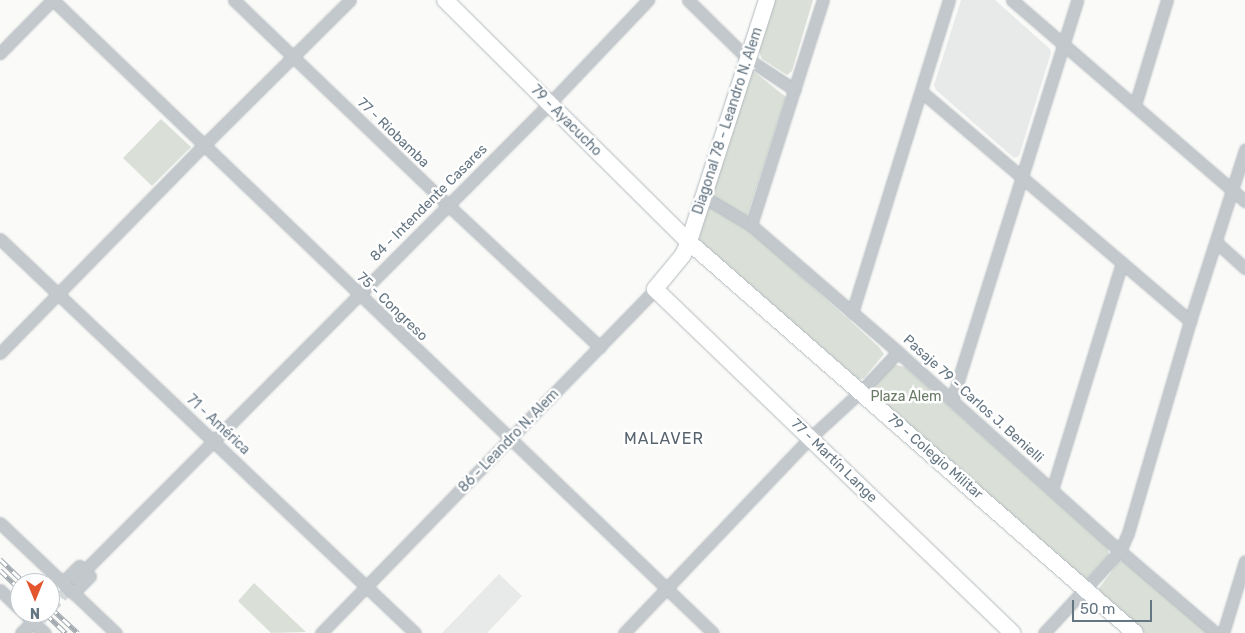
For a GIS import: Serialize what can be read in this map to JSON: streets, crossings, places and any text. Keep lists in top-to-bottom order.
{
  "streets": {
    "street": [
      "79 - Ayacucho",
      "Diagonal 78 - Leandro N. Alem",
      "77 - Riobamba",
      "84 - Intendente Casares",
      "75 - Congreso",
      "Pasaje 79 - Carlos J. Benielli",
      "71 - América",
      "86 - Leandro N. Alem",
      "79 - Colegio Militar",
      "77 - Martín Lange"
    ]
  },
  "crossings": [
    ["79 - Ayacucho", "Diagonal 78 - Leandro N. Alem"],
    ["79 - Ayacucho", "84 - Intendente Casares"],
    ["79 - Ayacucho", "86 - Leandro N. Alem"],
    ["79 - Ayacucho", "79 - Colegio Militar"],
    ["Diagonal 78 - Leandro N. Alem", "Pasaje 79 - Carlos J. Benielli"],
    ["Diagonal 78 - Leandro N. Alem", "86 - Leandro N. Alem"],
    ["Diagonal 78 - Leandro N. Alem", "79 - Colegio Militar"],
    ["77 - Riobamba", "84 - Intendente Casares"],
    ["77 - Riobamba", "86 - Leandro N. Alem"],
    ["84 - Intendente Casares", "75 - Congreso"],
    ["84 - Intendente Casares", "71 - América"],
    ["75 - Congreso", "86 - Leandro N. Alem"],
    ["71 - América", "86 - Leandro N. Alem"],
    ["86 - Leandro N. Alem", "79 - Colegio Militar"],
    ["86 - Leandro N. Alem", "77 - Martín Lange"]
  ],
  "districts": ["MALAVER"],
  "parks": ["Plaza Alem"],
  "scale_bar": "50 m",
  "north": "bottom"
}
